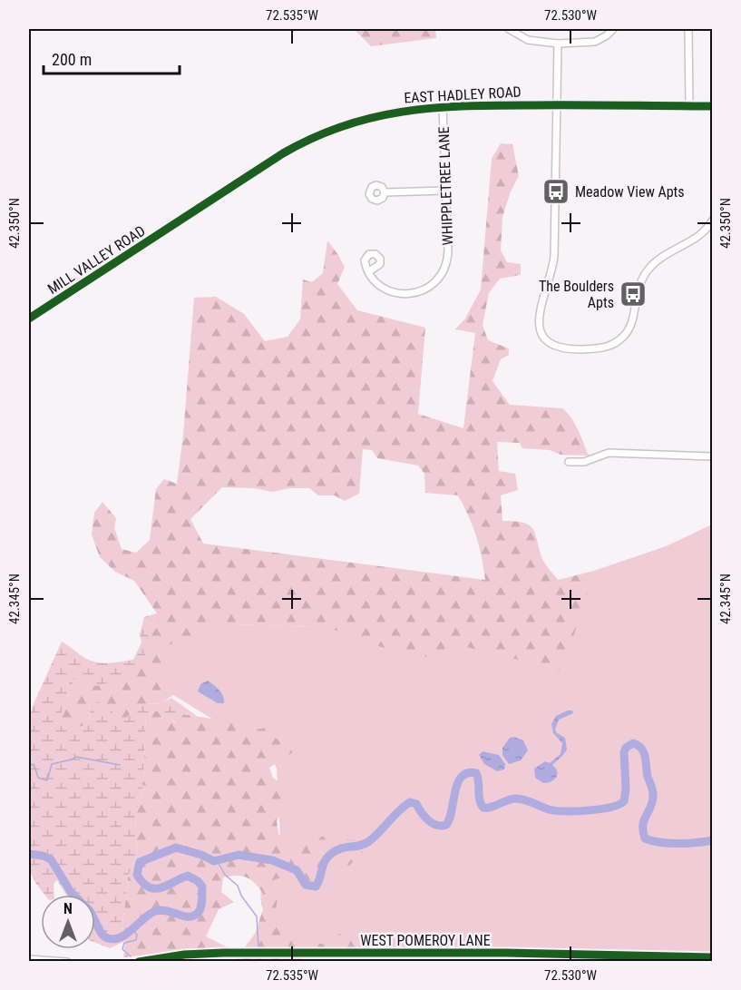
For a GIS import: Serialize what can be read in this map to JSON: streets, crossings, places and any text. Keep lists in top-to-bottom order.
{
  "streets": {
    "street": [
      "EAST HADLEY ROAD",
      "WHIPPLETREE LANE",
      "MILL VALLEY ROAD",
      "WEST POMEROY LANE"
    ]
  },
  "crossings": [
    ["EAST HADLEY ROAD", "WHIPPLETREE LANE"],
    ["EAST HADLEY ROAD", "MILL VALLEY ROAD"]
  ],
  "places": {
    "bus stop": ["Meadow View Apts", "The Boulders Apts"]
  },
  "scale_bar": "200 m",
  "north": "top",
  "coordinates": [
    "72.535°W",
    "72.530°W",
    "42.350°N",
    "42.345°N"
  ]
}
